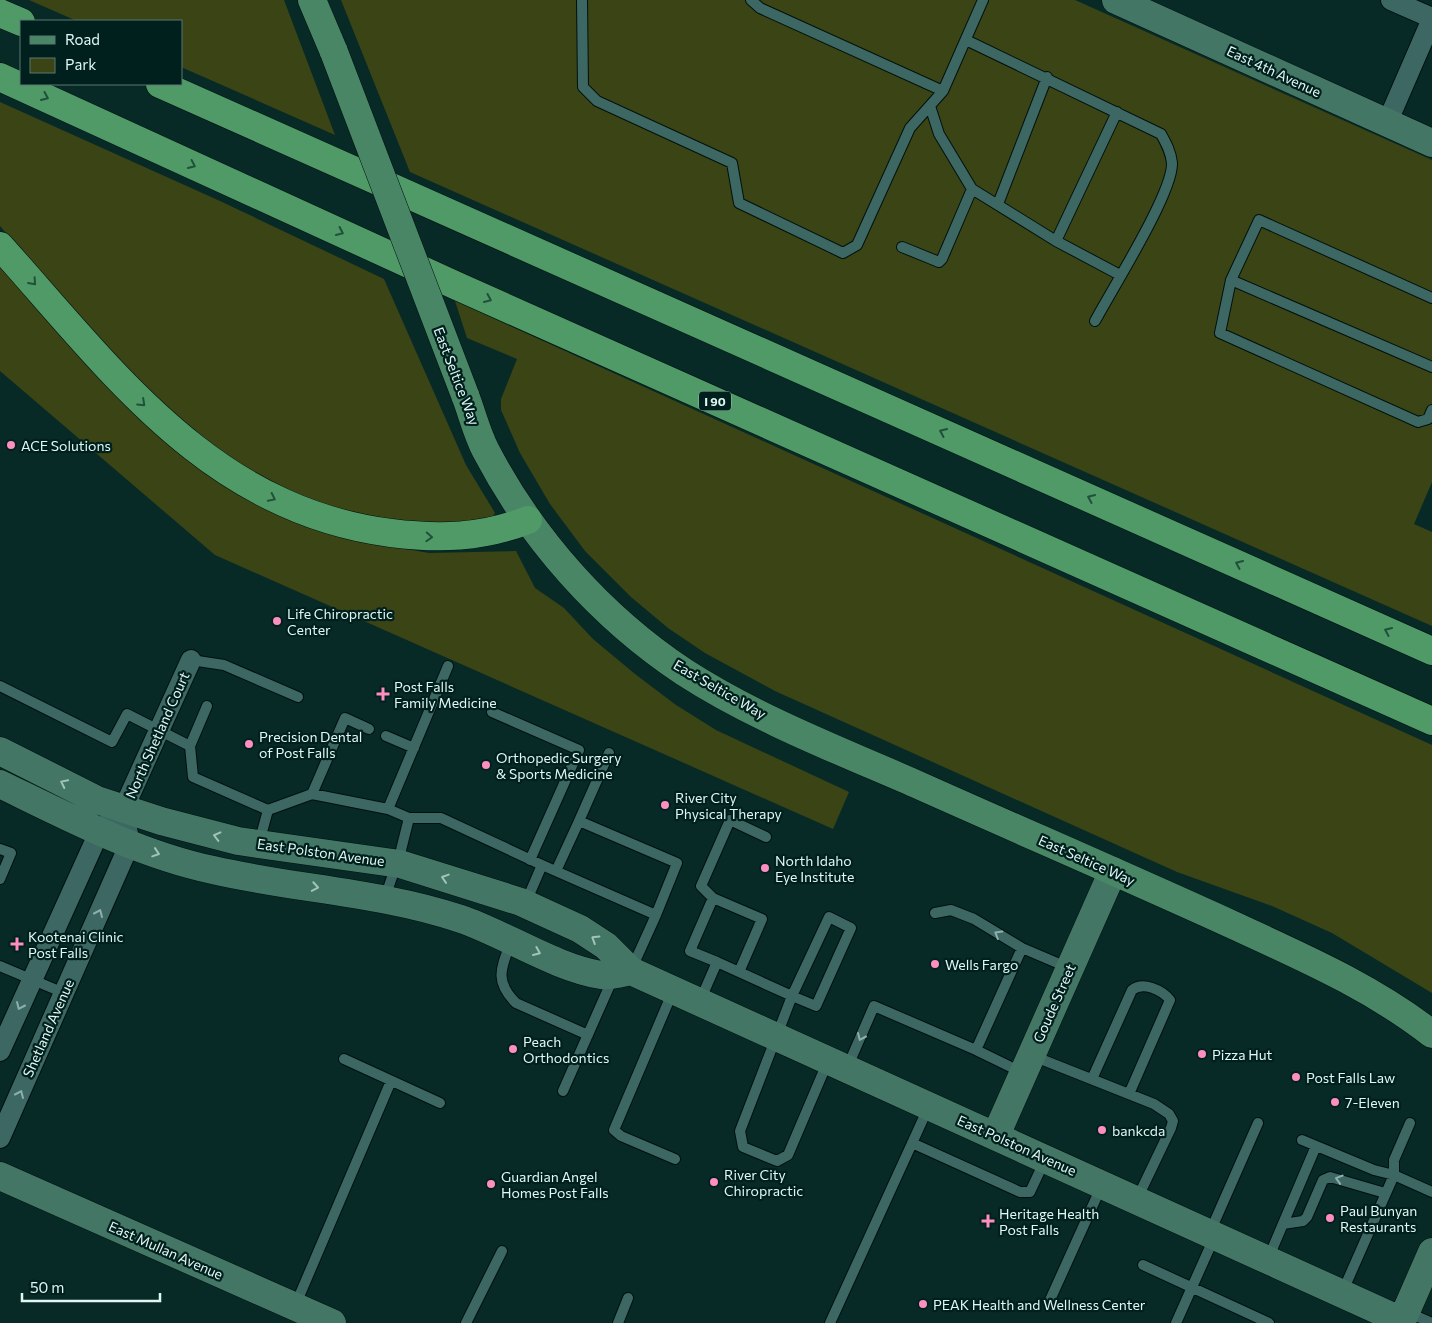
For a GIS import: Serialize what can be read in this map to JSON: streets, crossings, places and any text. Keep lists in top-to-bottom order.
{
  "streets": {
    "highway": ["I 90"],
    "main road": ["East Seltice Way"],
    "street": [
      "East 4th Avenue",
      "North Shetland Court",
      "East Polston Avenue",
      "Goude Street",
      "Shetland Avenue",
      "East Mullan Avenue"
    ]
  },
  "crossings": [
    ["East Seltice Way", "Goude Street"],
    ["North Shetland Court", "East Polston Avenue"],
    ["East Polston Avenue", "Goude Street"],
    ["East Polston Avenue", "Shetland Avenue"]
  ],
  "places": {
    "other": [
      "ACE Solutions",
      "Life Chiropractic Center",
      "Precision Dental of Post Falls",
      "Orthopedic Surgery & Sports Medicine",
      "River City Physical Therapy",
      "North Idaho Eye Institute",
      "Wells Fargo",
      "Peach Orthodontics",
      "Pizza Hut",
      "Post Falls Law",
      "7-Eleven",
      "bankcda",
      "River City Chiropractic",
      "Guardian Angel Homes Post Falls",
      "Paul Bunyan Restaurants",
      "PEAK Health and Wellness Center"
    ],
    "health": ["Post Falls Family Medicine", "Kootenai Clinic Post Falls", "Heritage Health Post Falls"]
  },
  "legend": ["Road", "Park"],
  "scale_bar": "50 m"
}
